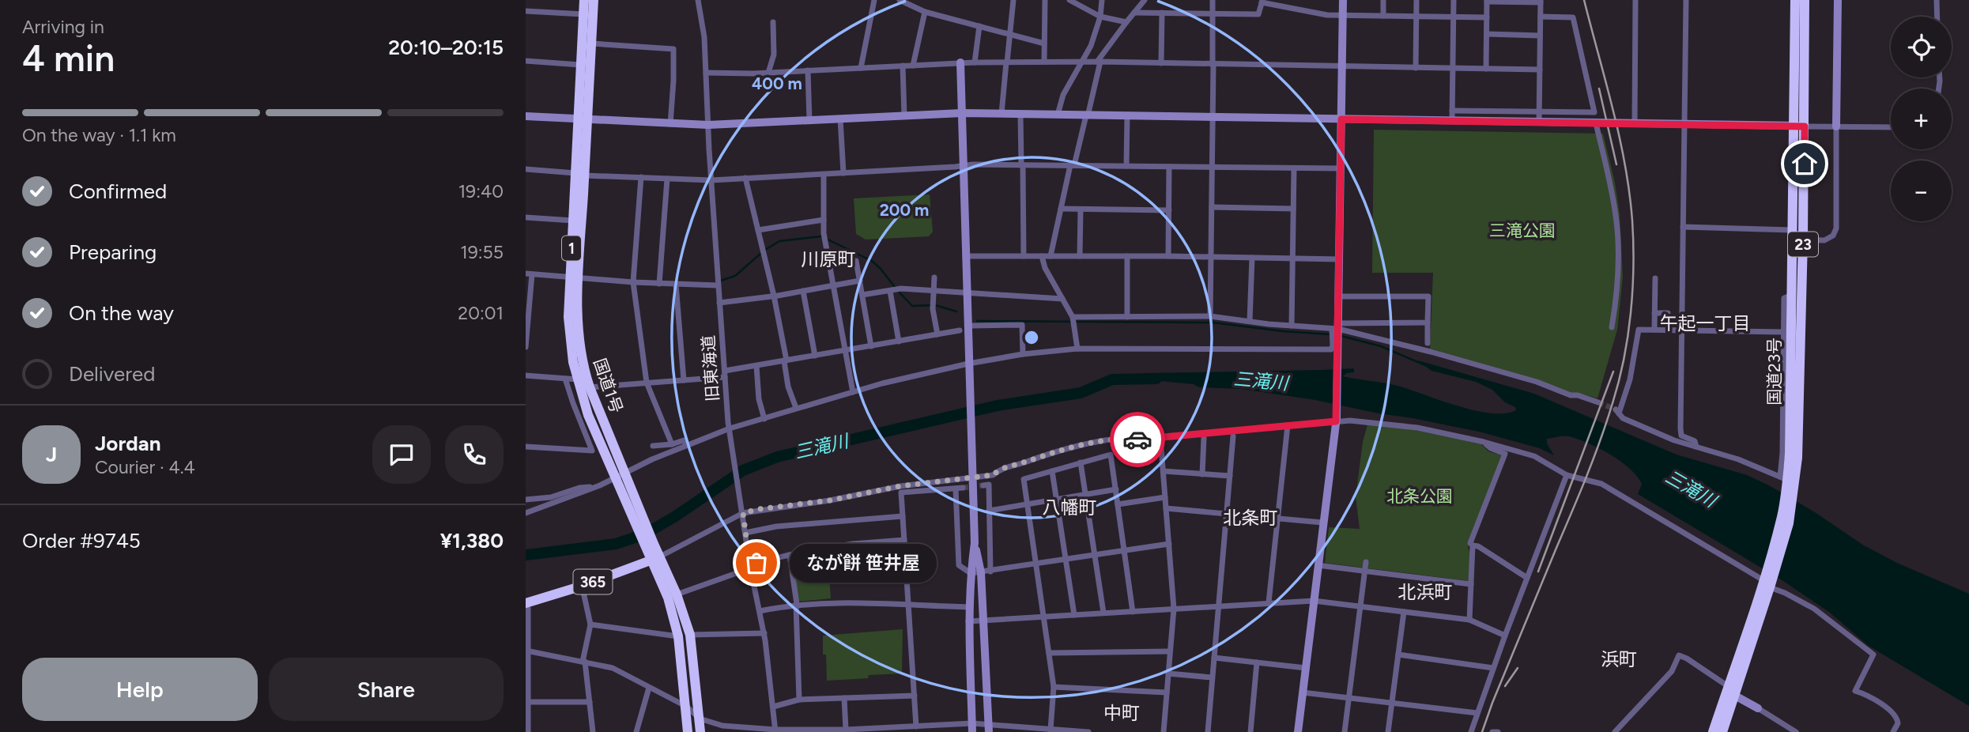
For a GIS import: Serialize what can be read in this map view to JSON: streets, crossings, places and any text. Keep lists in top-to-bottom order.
{
  "streets": {
    "highway": [
      "23",
      "1",
      "国道23号",
      "国道1号",
      "365"
    ],
    "street": ["旧東海道"]
  },
  "crossings": [
    ["国道1号", "365"]
  ],
  "districts": [
    "川原町",
    "午起一丁目",
    "八幡町",
    "北条町",
    "北浜町",
    "浜町",
    "中町"
  ],
  "water": ["三滝川"],
  "parks": ["三滝公園", "北条公園"],
  "places": ["なが餅 笹井屋"],
  "page": {
    "heading": ["4 min", "Arriving in", "20:10–20:15"],
    "panel": [
      "Jordan",
      "Courier · 4.4",
      "Order #9745",
      "¥1,380"
    ],
    "map_buttons": ["+", "−"],
    "bar": "On the way · 1.1 km",
    "list": [
      ["Confirmed", "19:40"],
      ["Preparing", "19:55"],
      ["On the way", "20:01"],
      "Delivered"
    ],
    "round": "J",
    "bubble": "なが餅 笹井屋",
    "buttons": ["Help", "Share"]
  },
  "rings": ["400 m", "200 m"]
}
